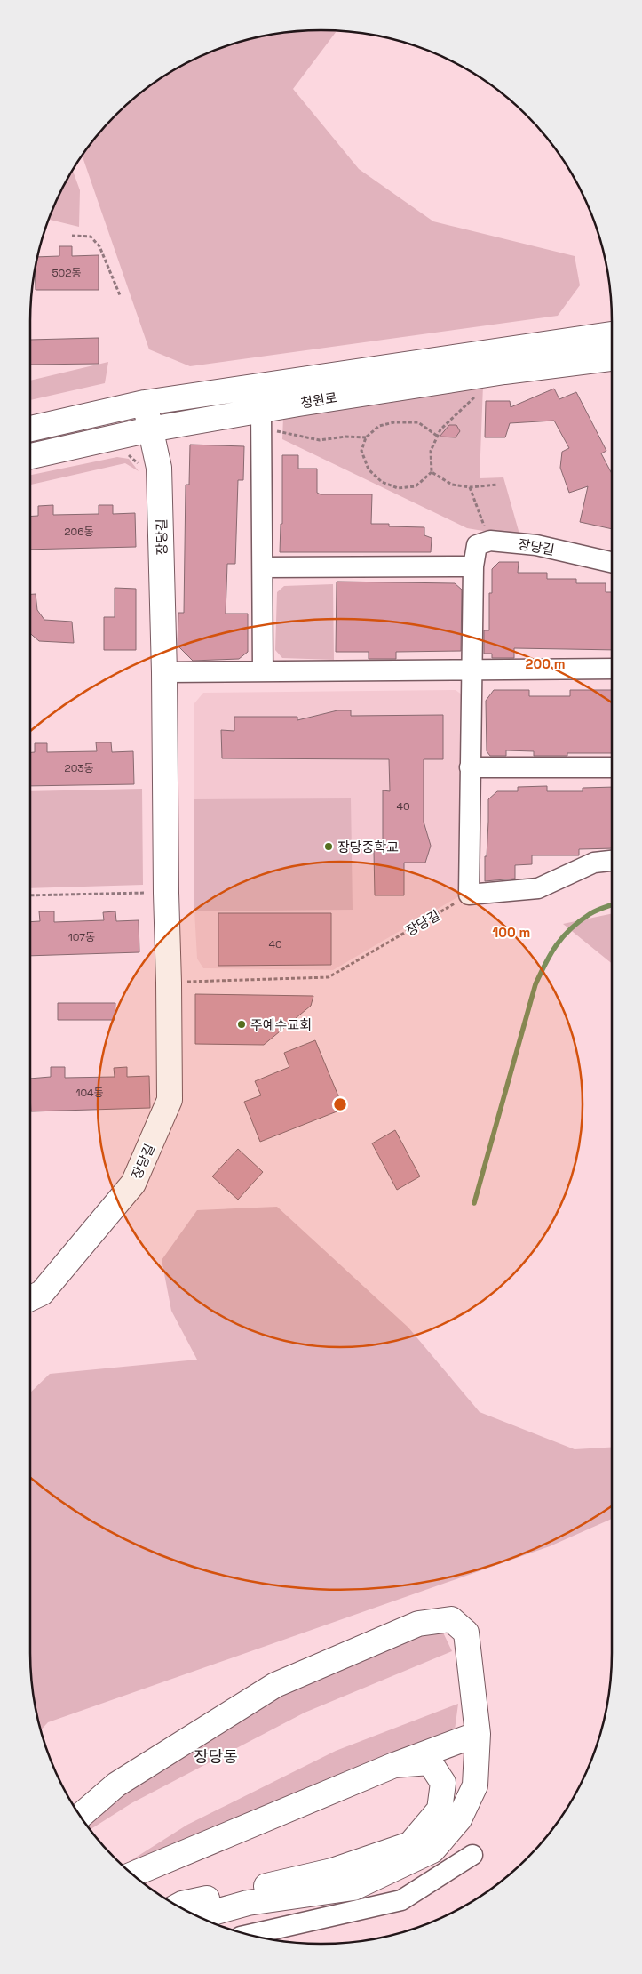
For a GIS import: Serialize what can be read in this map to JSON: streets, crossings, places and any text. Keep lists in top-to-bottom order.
{
  "streets": {
    "street": ["청원로", "장당길"]
  },
  "crossings": [
    ["청원로", "장당길"]
  ],
  "districts": ["장당동"],
  "places": ["장당중학교", "주예수교회"],
  "house_numbers": [
    "502동",
    "206동",
    "203동",
    "40",
    "107동",
    "40",
    "104동"
  ],
  "rings": ["200 m", "100 m"]
}
